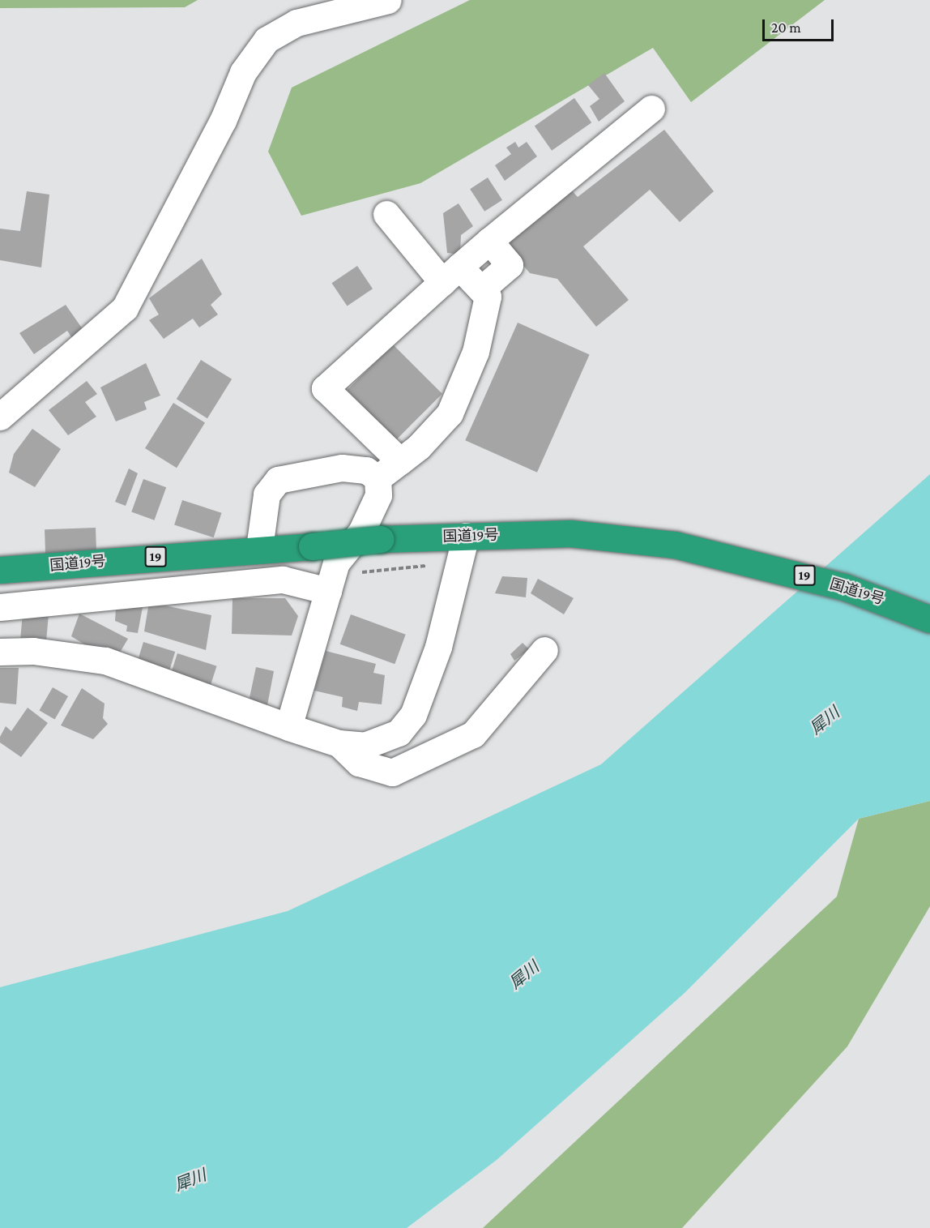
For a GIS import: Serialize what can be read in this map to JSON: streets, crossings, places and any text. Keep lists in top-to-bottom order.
{
  "streets": {
    "highway": ["国道19号", "19"]
  },
  "water": ["犀川"],
  "scale_bar": "20 m"
}
